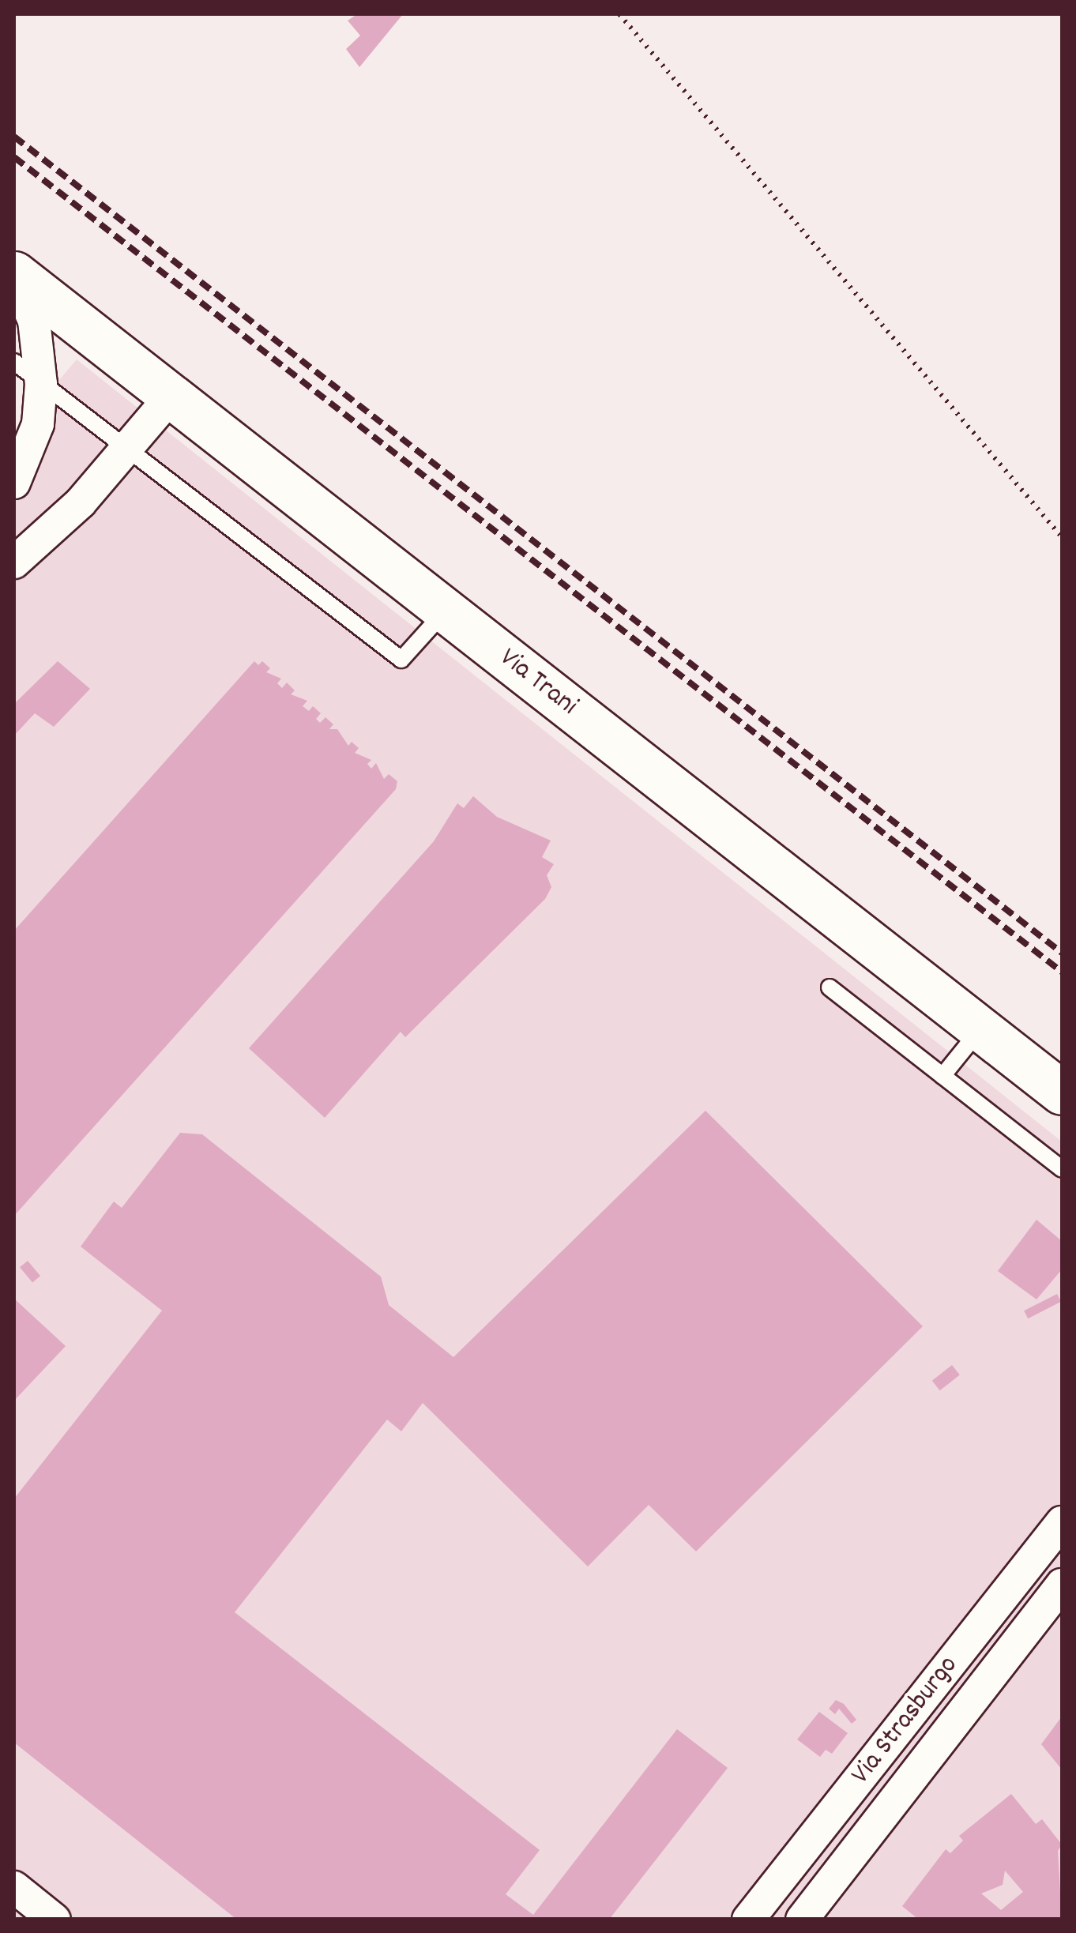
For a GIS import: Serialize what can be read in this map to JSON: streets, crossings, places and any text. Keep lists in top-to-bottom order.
{
  "streets": {
    "main road": ["Via Trani"],
    "street": ["Via Strasburgo"]
  }
}
